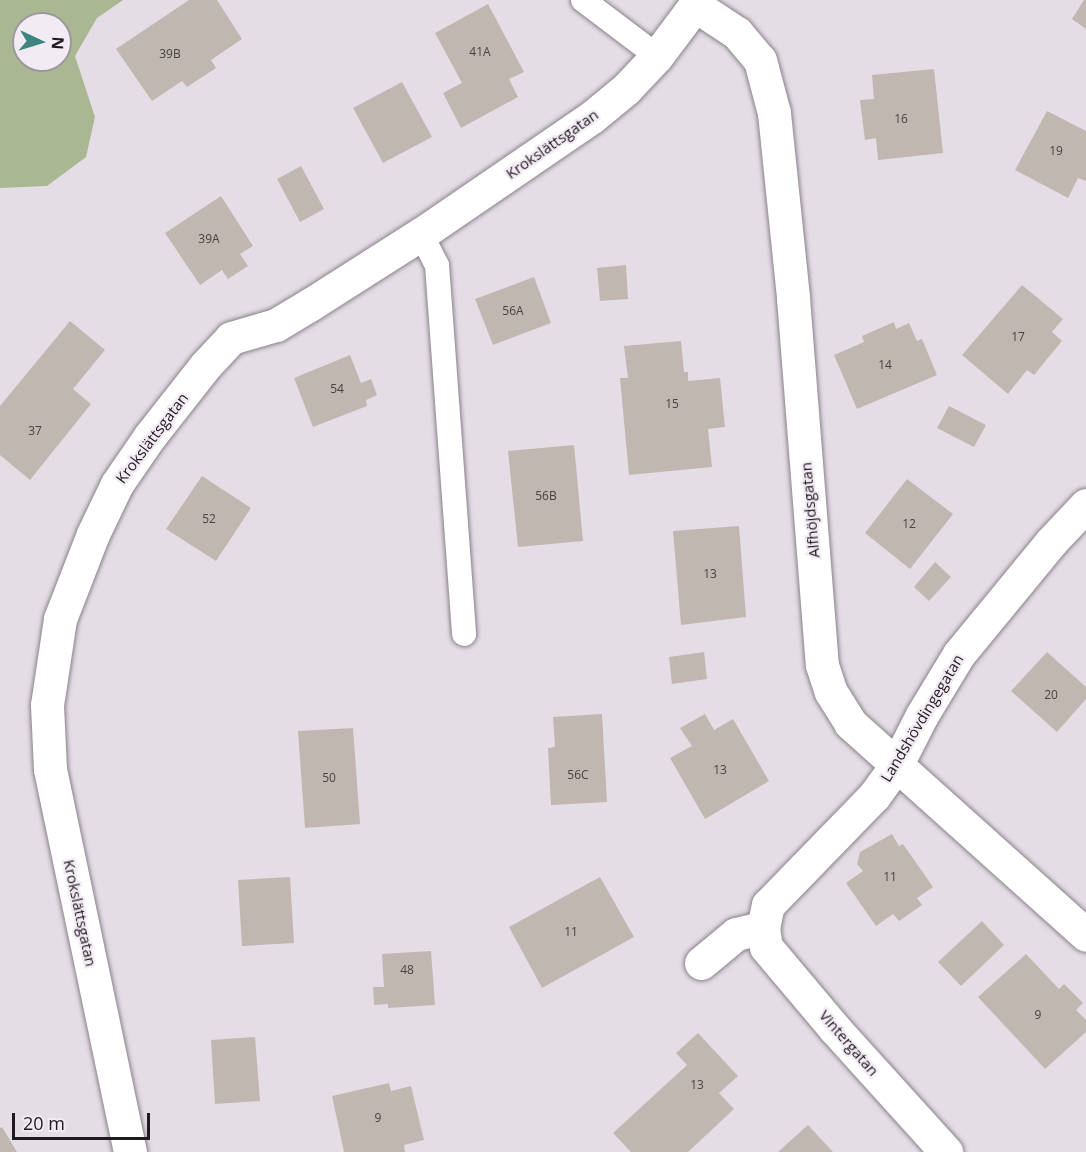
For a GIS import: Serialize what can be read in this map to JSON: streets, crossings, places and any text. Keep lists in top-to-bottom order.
{
  "streets": {
    "street": [
      "Krokslättsgatan",
      "Alfhöjdsgatan",
      "Landshövdingegatan",
      "Vintergatan"
    ]
  },
  "crossings": [
    ["Krokslättsgatan", "Alfhöjdsgatan"],
    ["Alfhöjdsgatan", "Landshövdingegatan"],
    ["Landshövdingegatan", "Vintergatan"]
  ],
  "house_numbers": [
    "41A",
    "39B",
    "16",
    "19",
    "39A",
    "56A",
    "17",
    "14",
    "54",
    "15",
    "37",
    "56B",
    "52",
    "12",
    "13",
    "20",
    "13",
    "56C",
    "50",
    "11",
    "11",
    "48",
    "9",
    "13",
    "9"
  ],
  "scale_bar": "20 m",
  "north": "right"
}
